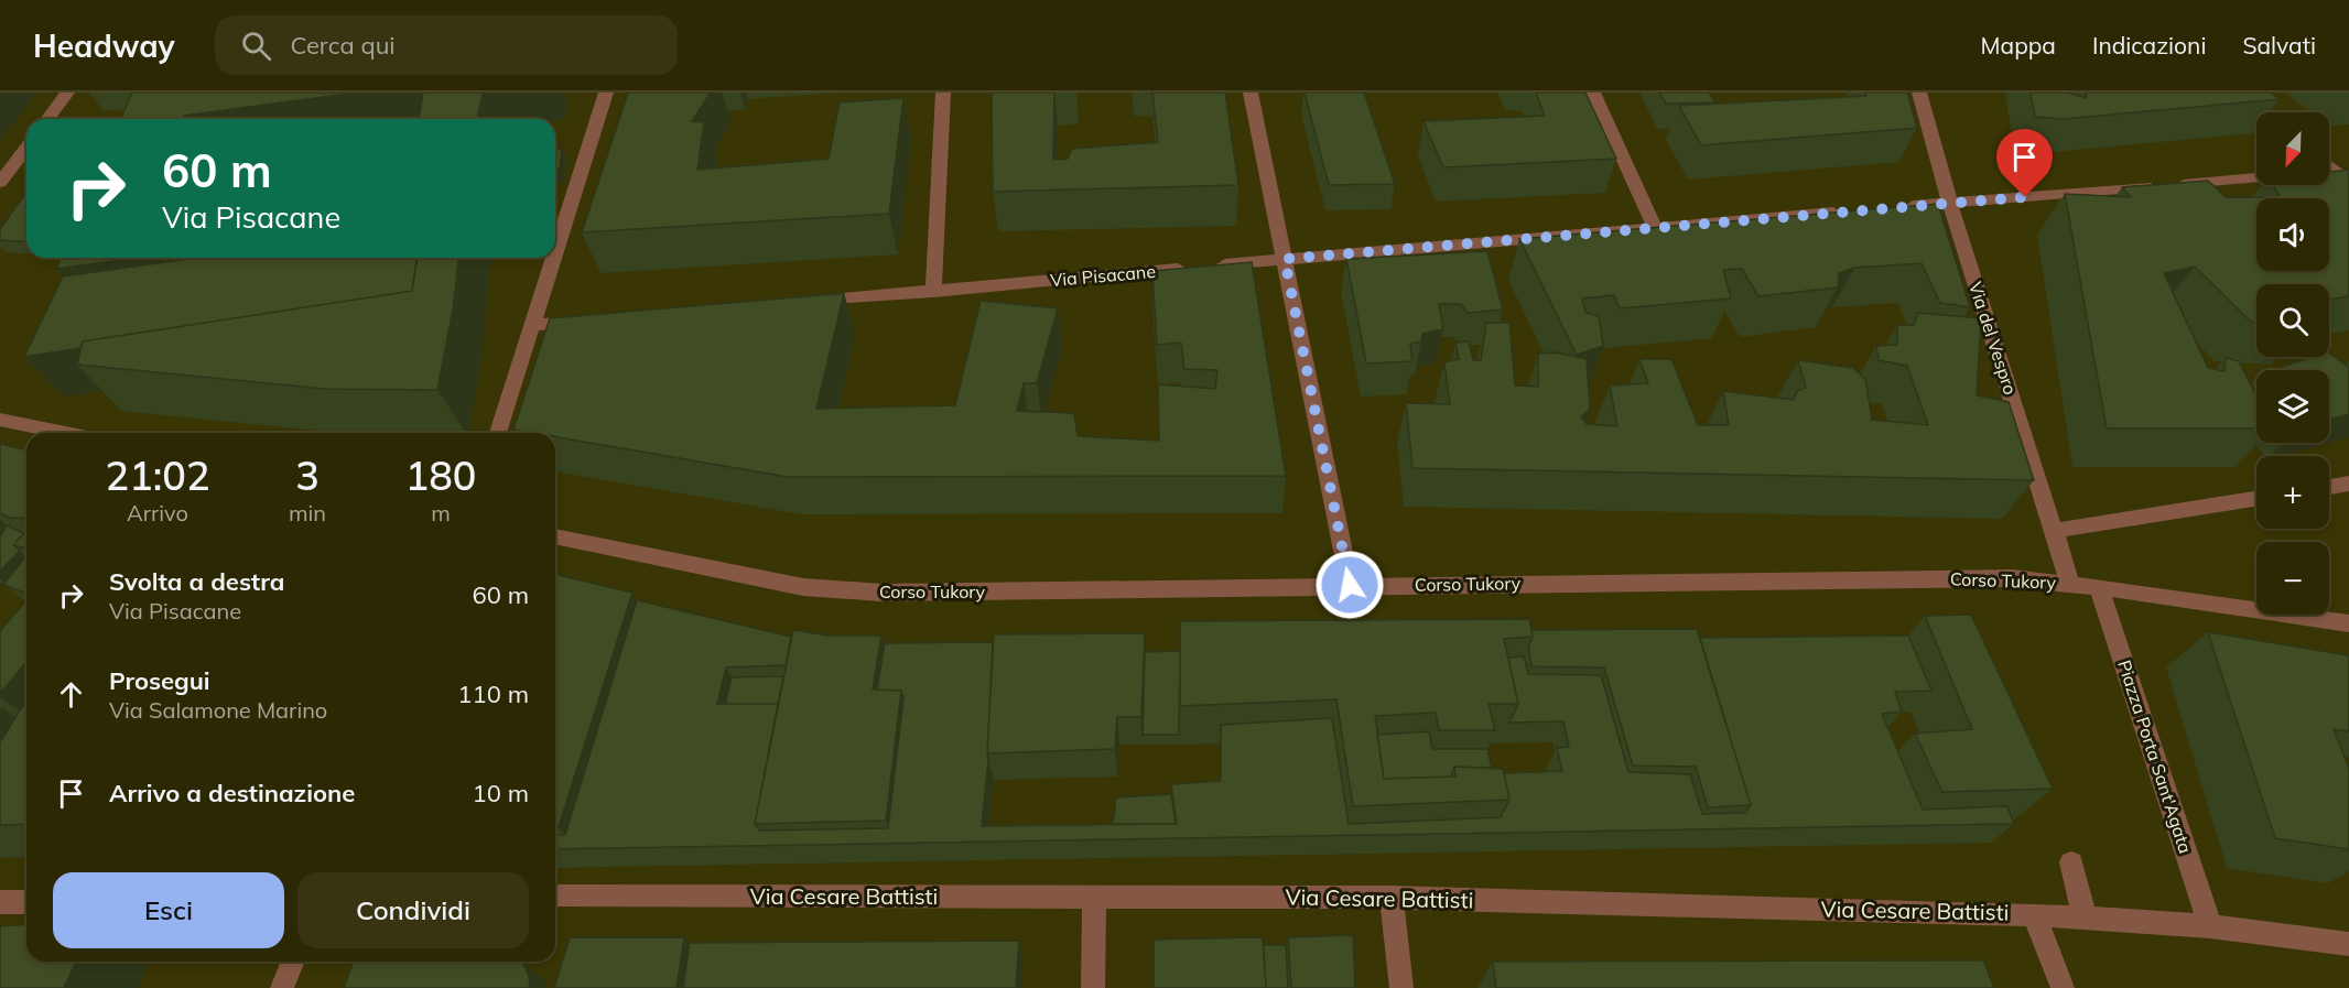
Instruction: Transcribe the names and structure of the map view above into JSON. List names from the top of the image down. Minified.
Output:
{"streets":{"street":["Via Pisacane","Via del Vespro","Corso Tukory","Piazza Porta Sant'Agata","Via Cesare Battisti"]},"crossings":[["Via del Vespro","Corso Tukory"],["Corso Tukory","Piazza Porta Sant'Agata"],["Piazza Porta Sant'Agata","Via Cesare Battisti"]],"north":"bottom left","page":{"header":"Headway","search":"Cerca qui","nav":["Mappa","Indicazioni","Salvati"],"map_buttons":["+","−"],"turn":["60 m","Via Pisacane"],"eta":["21:02","Arrivo","3","min","180","m"],"list":[{"name":"Svolta a destra","note":"Via Pisacane","value":"60 m"},{"name":"Prosegui","note":"Via Salamone Marino","value":"110 m"},{"name":"Arrivo a destinazione","value":"10 m"}],"buttons":["Esci","Condividi"]}}
